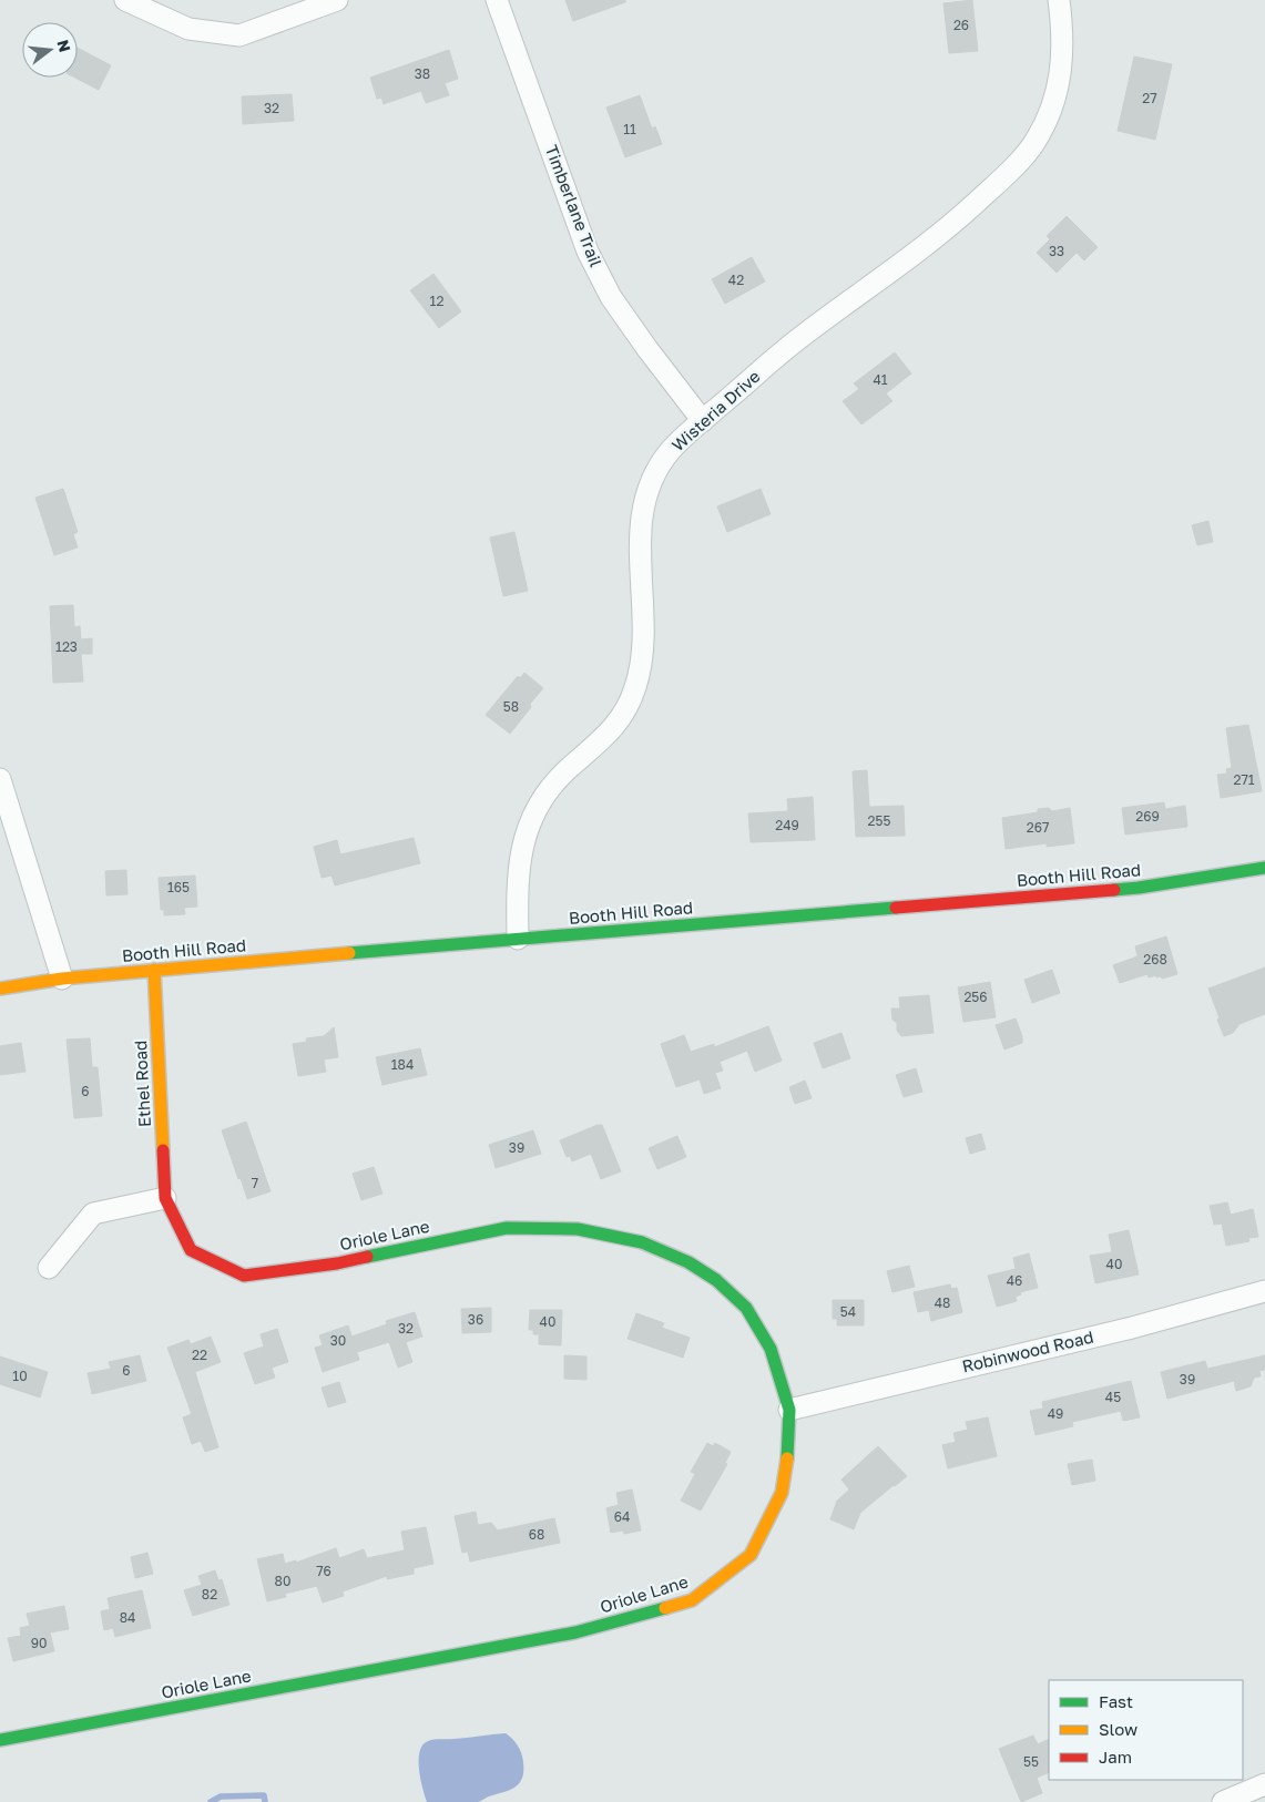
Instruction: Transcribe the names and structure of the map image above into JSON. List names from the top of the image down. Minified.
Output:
{"streets":{"street":["Timberlane Trail","Wisteria Drive","Booth Hill Road","Ethel Road","Oriole Lane","Robinwood Road"]},"crossings":[["Timberlane Trail","Wisteria Drive"],["Wisteria Drive","Booth Hill Road"],["Booth Hill Road","Ethel Road"],["Ethel Road","Oriole Lane"],["Oriole Lane","Robinwood Road"]],"house_numbers":["26","38","27","32","11","33","42","12","41","123","58","271","269","255","249","267","165","268","256","184","6","39","7","40","46","48","54","36","40","32","30","22","6","10","39","45","49","64","68","76","80","82","84","90","55"],"legend":["Fast","Slow","Jam"],"north":"right"}
